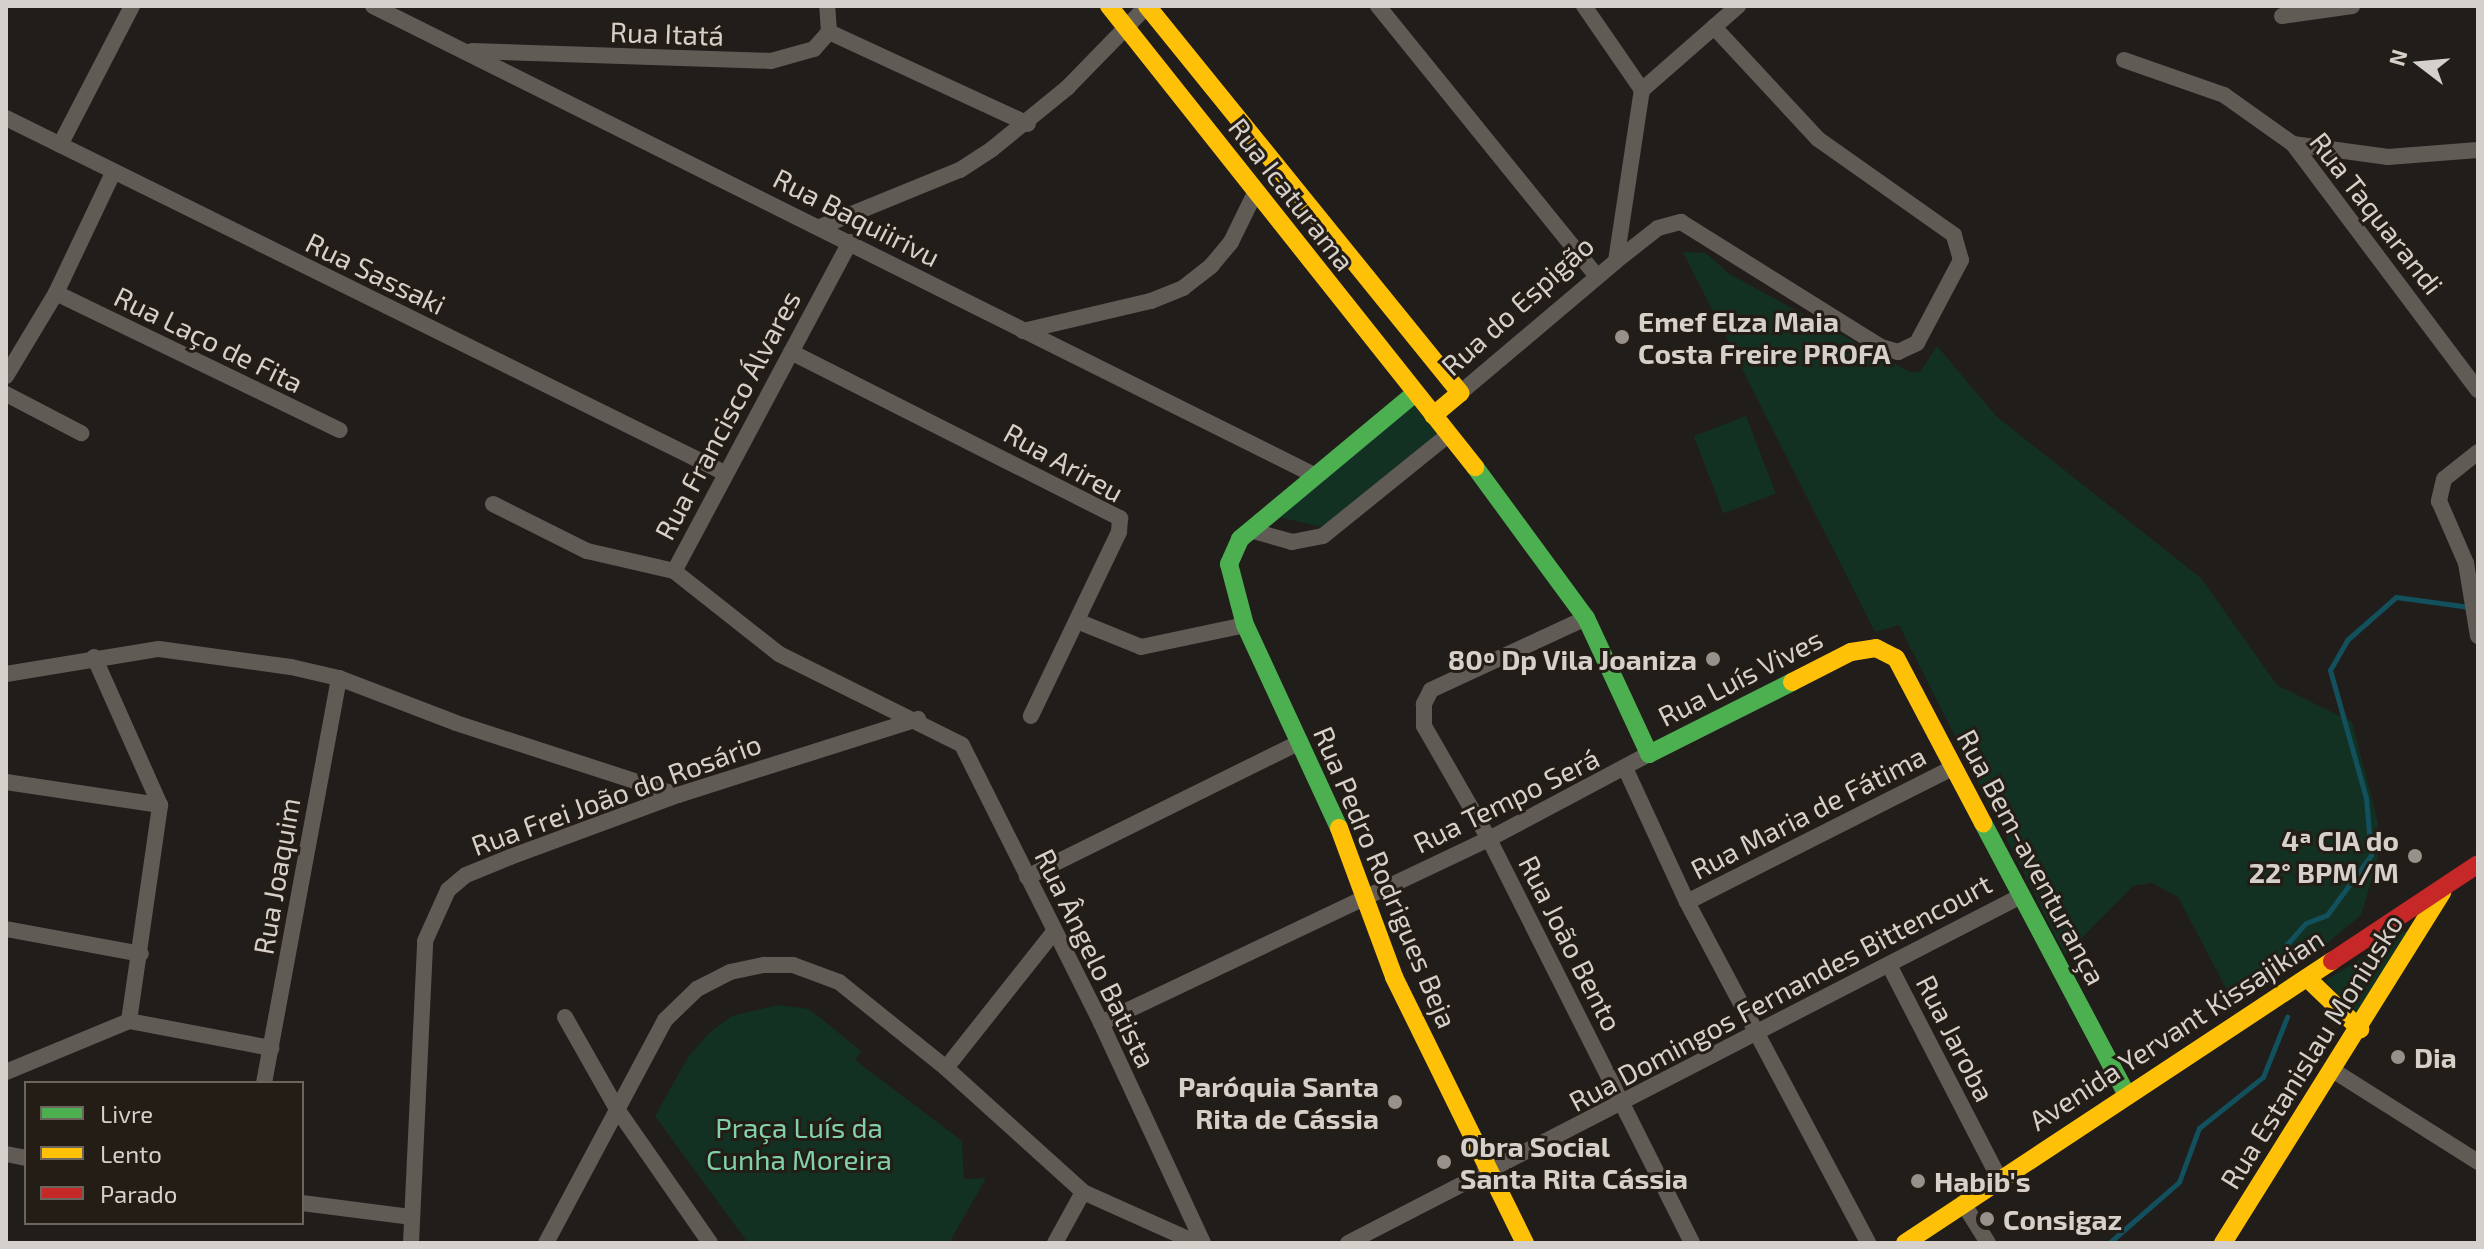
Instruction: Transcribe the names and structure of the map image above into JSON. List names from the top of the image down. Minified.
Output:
{"streets":{"street":["Rua Itatá","Rua Icaturama","Rua Taquarandi","Rua Baquiirivu","Rua Sassaki","Rua do Espigão","Rua Laço de Fita","Rua Francisco Álvares","Rua Arireu","Rua Luís Vives","Rua Frei João do Rosário","Rua Tempo Será","Rua Maria de Fátima","Rua Bem-aventurança","Rua Joaquim","Rua Pedro Rodrigues Beja","Rua João Bento","Rua Ângelo Batista","Rua Domingos Fernandes Bittencourt","Avenida Yervant Kissajikian","Rua Jaroba","Rua Estanislau Moniusko"]},"crossings":[["Rua Itatá","Rua Baquiirivu"],["Rua Icaturama","Rua do Espigão"],["Rua Icaturama","Rua Luís Vives"],["Rua Icaturama","Rua João Bento"],["Rua Baquiirivu","Rua Francisco Álvares"],["Rua Sassaki","Rua Francisco Álvares"],["Rua Francisco Álvares","Rua Arireu"],["Rua Francisco Álvares","Rua Frei João do Rosário"],["Rua Francisco Álvares","Rua Ângelo Batista"],["Rua Luís Vives","Rua Tempo Será"],["Rua Luís Vives","Rua Bem-aventurança"],["Rua Frei João do Rosário","Rua Ângelo Batista"],["Rua Tempo Será","Rua Pedro Rodrigues Beja"],["Rua Tempo Será","Rua João Bento"],["Rua Tempo Será","Rua Ângelo Batista"],["Rua Maria de Fátima","Rua Bem-aventurança"],["Rua Bem-aventurança","Rua Domingos Fernandes Bittencourt"],["Rua Bem-aventurança","Avenida Yervant Kissajikian"],["Rua Pedro Rodrigues Beja","Rua Domingos Fernandes Bittencourt"],["Rua João Bento","Rua Domingos Fernandes Bittencourt"],["Rua Domingos Fernandes Bittencourt","Rua Jaroba"],["Avenida Yervant Kissajikian","Rua Jaroba"],["Avenida Yervant Kissajikian","Rua Estanislau Moniusko"]],"parks":["Praça Luís da Cunha Moreira"],"places":["Emef Elza Maia Costa Freire PROFA","80º Dp Vila Joaniza","4ª CIA do 22° BPM/M","Dia","Paróquia Santa Rita de Cássia","Obra Social Santa Rita Cássia","Habib's","Consigaz"],"legend":["Livre","Lento","Parado"],"north":"left"}
